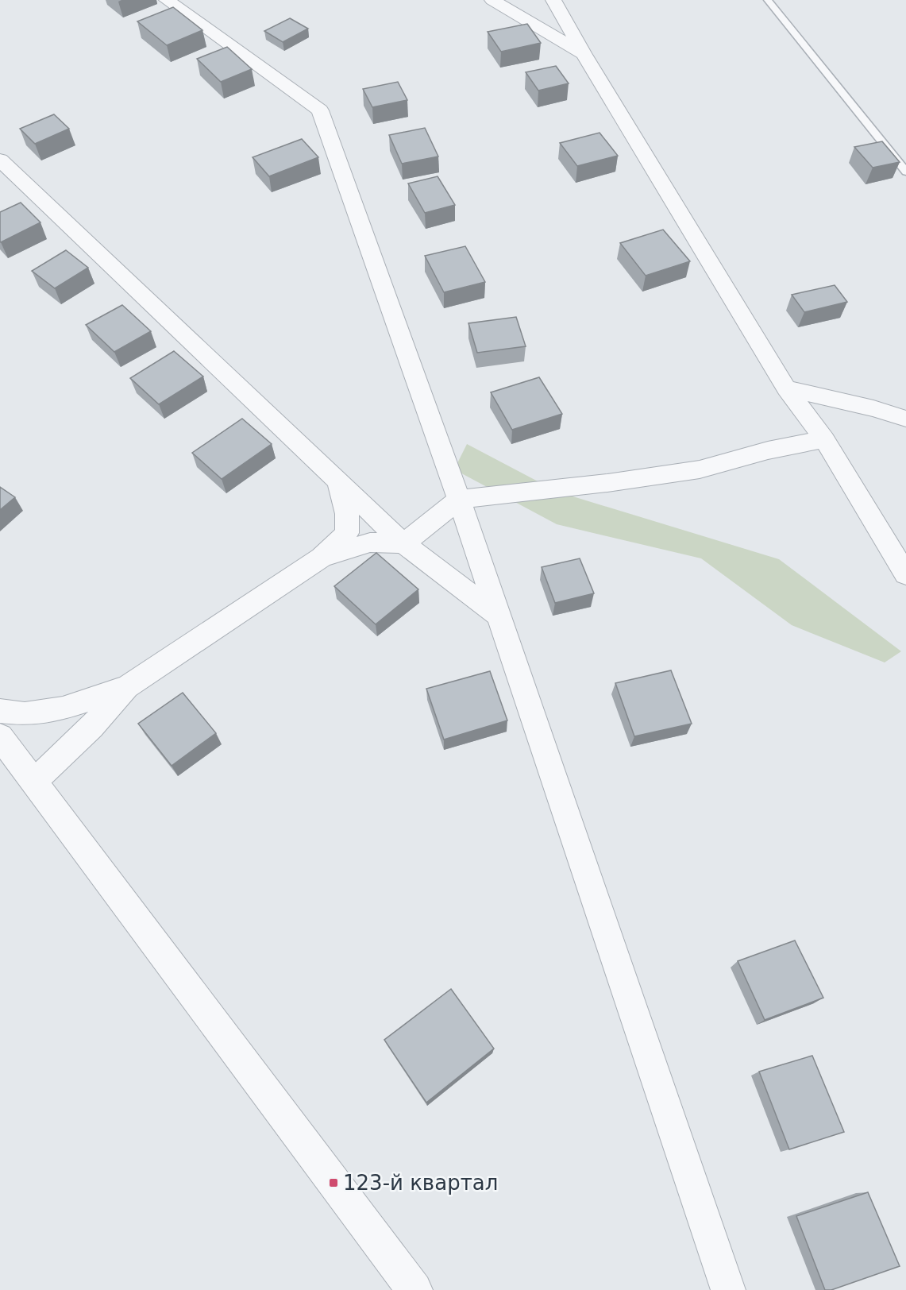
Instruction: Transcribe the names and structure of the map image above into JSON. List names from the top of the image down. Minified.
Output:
{"places":{"transit":["123-й квартал"]}}
